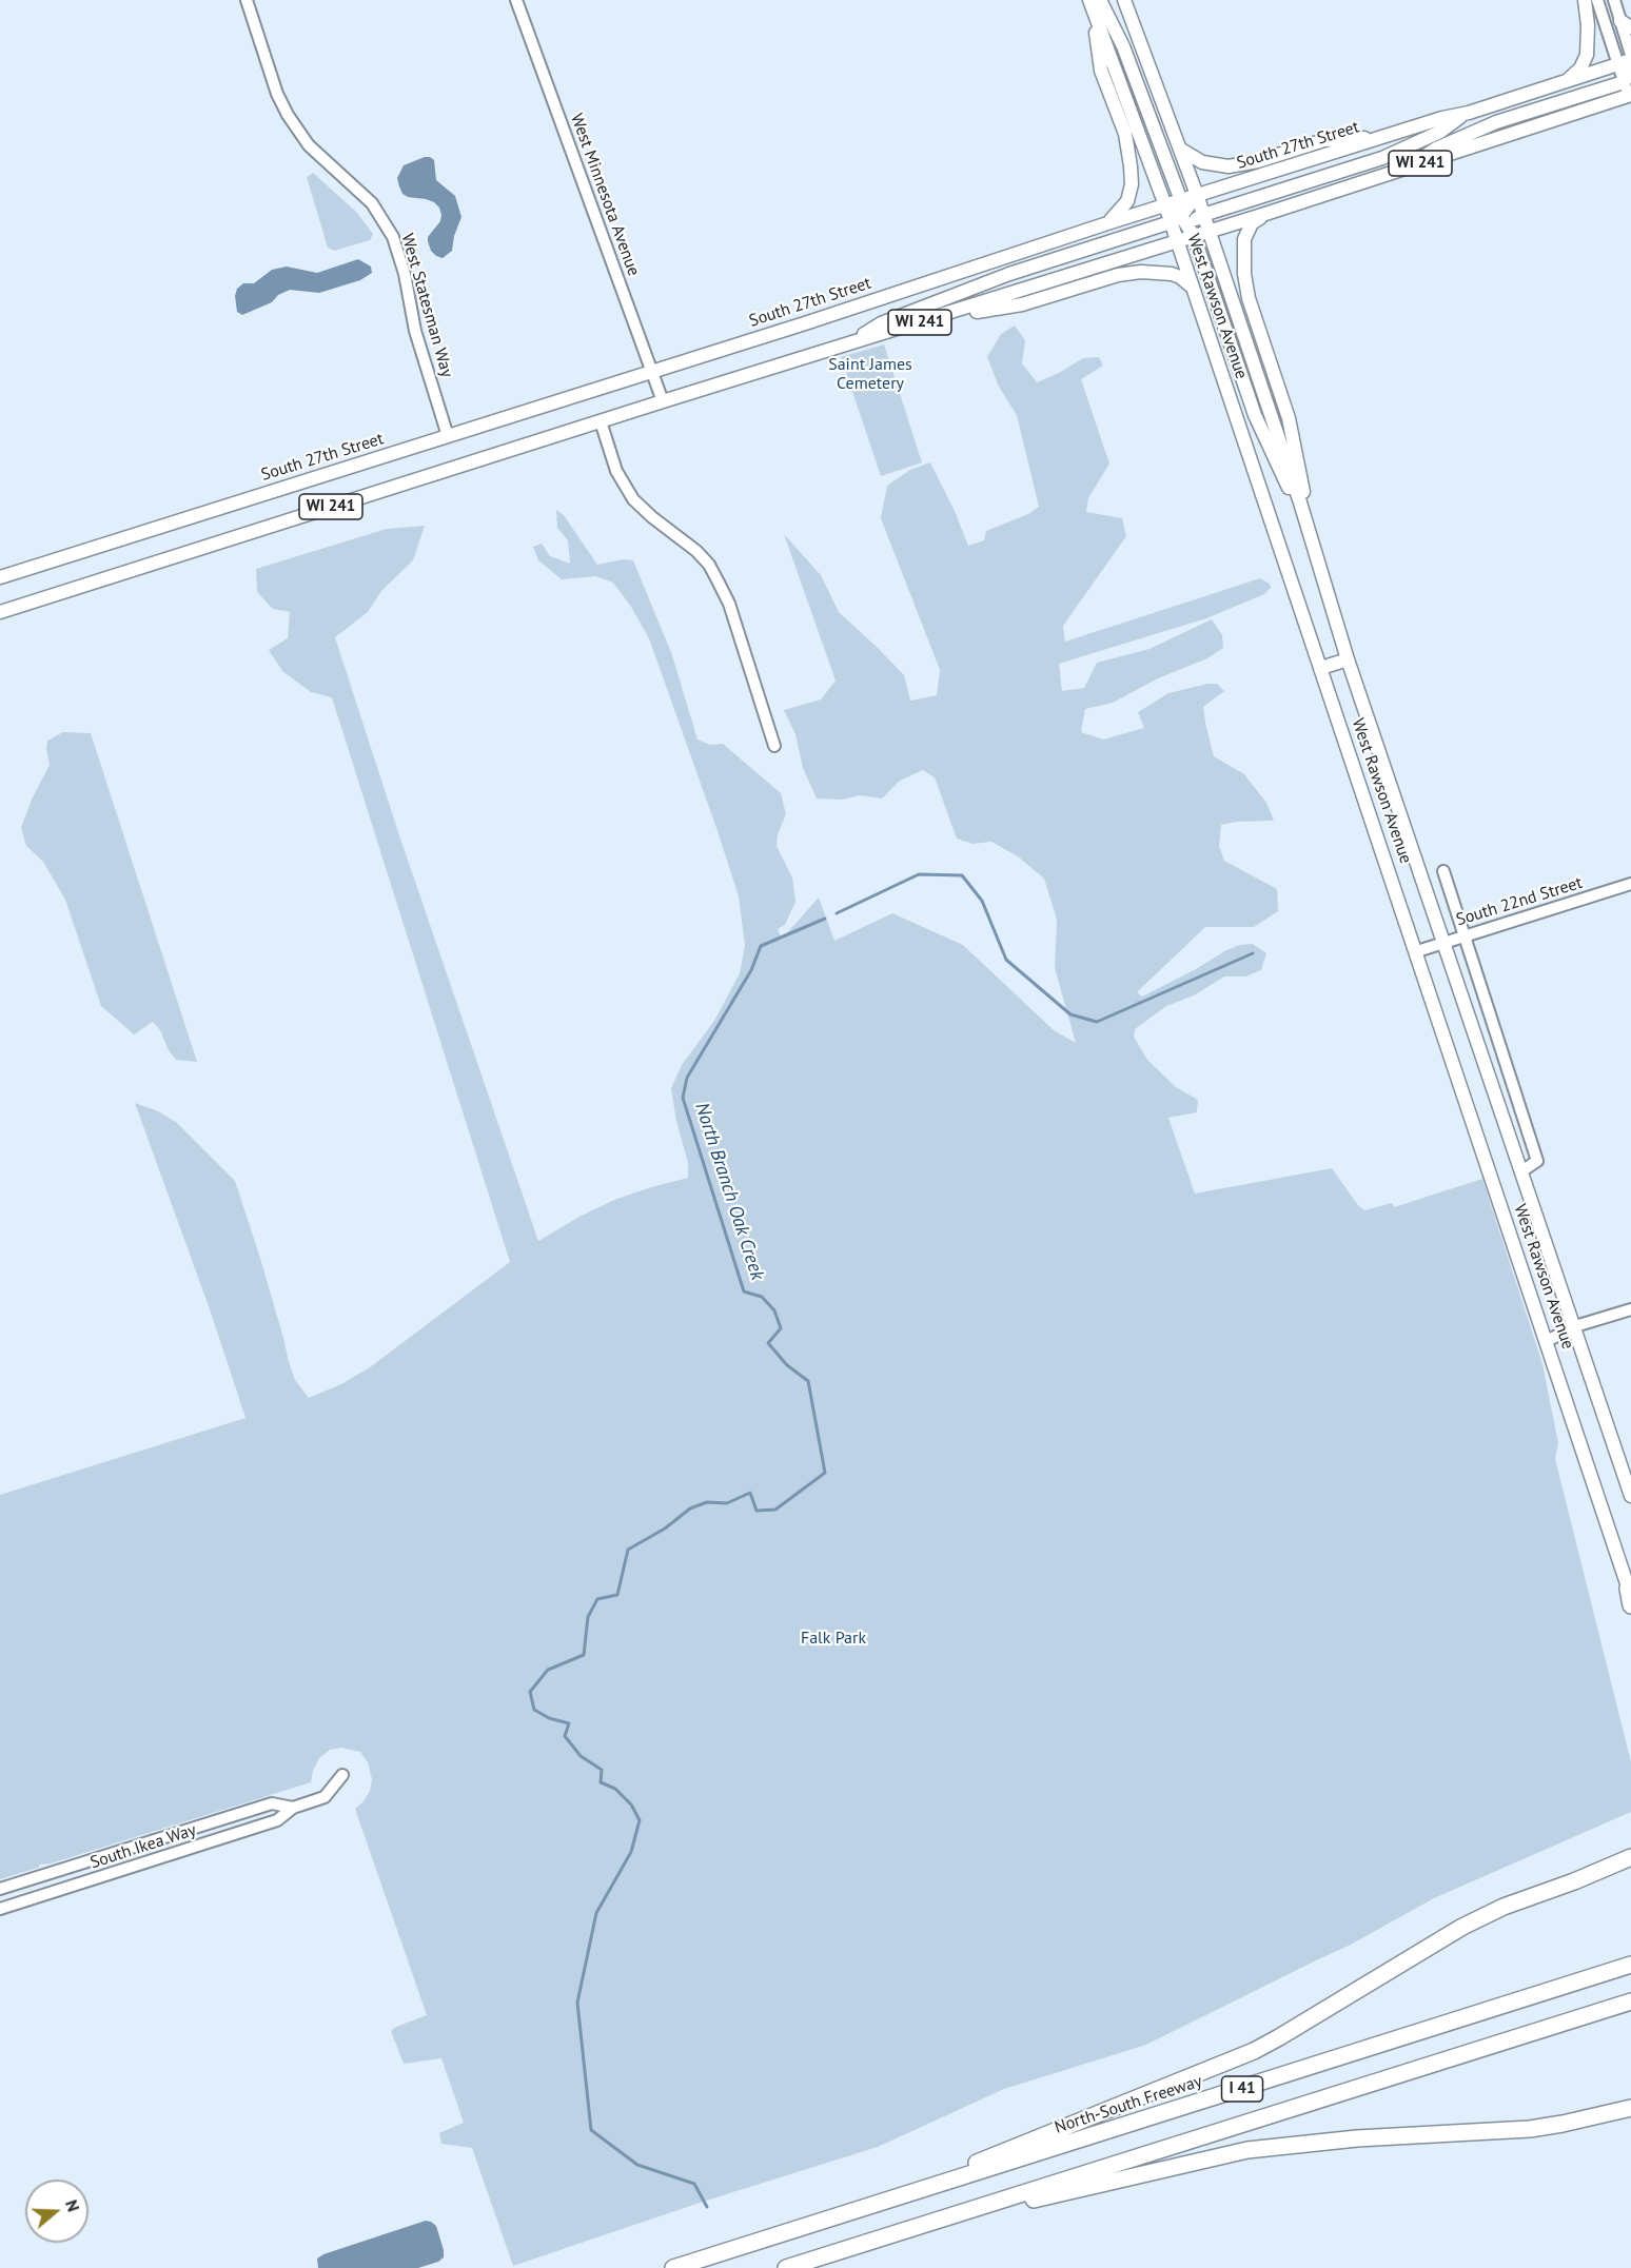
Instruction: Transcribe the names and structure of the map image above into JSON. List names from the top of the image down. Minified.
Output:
{"streets":{"highway":["I 41","North-South Freeway"],"main road":["South 27th Street","WI 241","West Rawson Avenue"],"street":["West Minnesota Avenue","West Statesman Way","South 22nd Street","South Ikea Way"]},"crossings":[["South 27th Street","West Minnesota Avenue"],["South 27th Street","West Statesman Way"],["South 27th Street","West Rawson Avenue"],["WI 241","West Rawson Avenue"],["West Rawson Avenue","South 22nd Street"]],"water":["North Branch Oak Creek"],"parks":["Saint James Cemetery","Falk Park"],"north":"right"}
